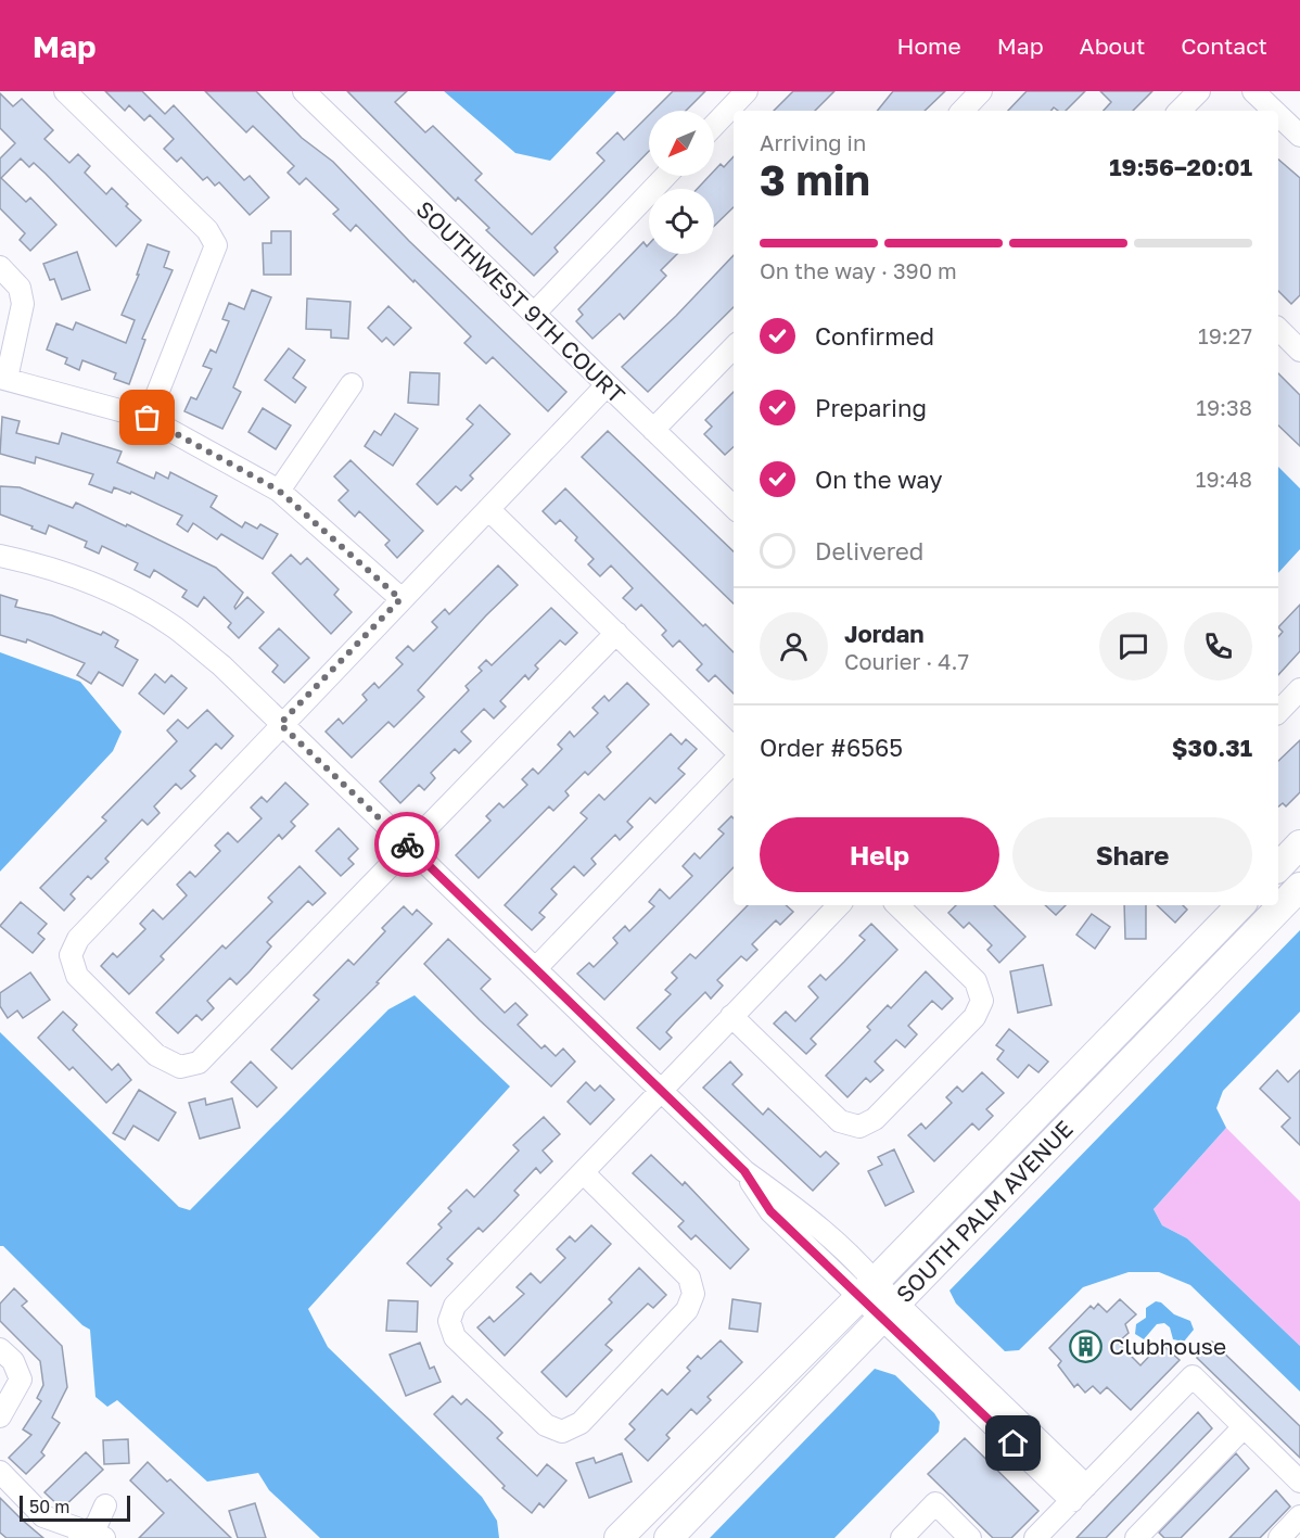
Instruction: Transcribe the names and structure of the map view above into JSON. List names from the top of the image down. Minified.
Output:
{"streets":{"main road":["SOUTH PALM AVENUE"],"street":["SOUTHWEST 9TH COURT"]},"places":{"building":["Clubhouse"]},"scale_bar":"50 m","north":"bottom left","page":{"header":"Map","nav":["Home","Map","About","Contact"],"heading":["3 min","Arriving in","19:56–20:01"],"panel":["Jordan","Courier · 4.7","Order #6565","$30.31"],"bar":"On the way · 390 m","list":[["Confirmed","19:27"],["Preparing","19:38"],["On the way","19:48"],"Delivered"],"buttons":["Help","Share"],"scale":"50 m"}}
